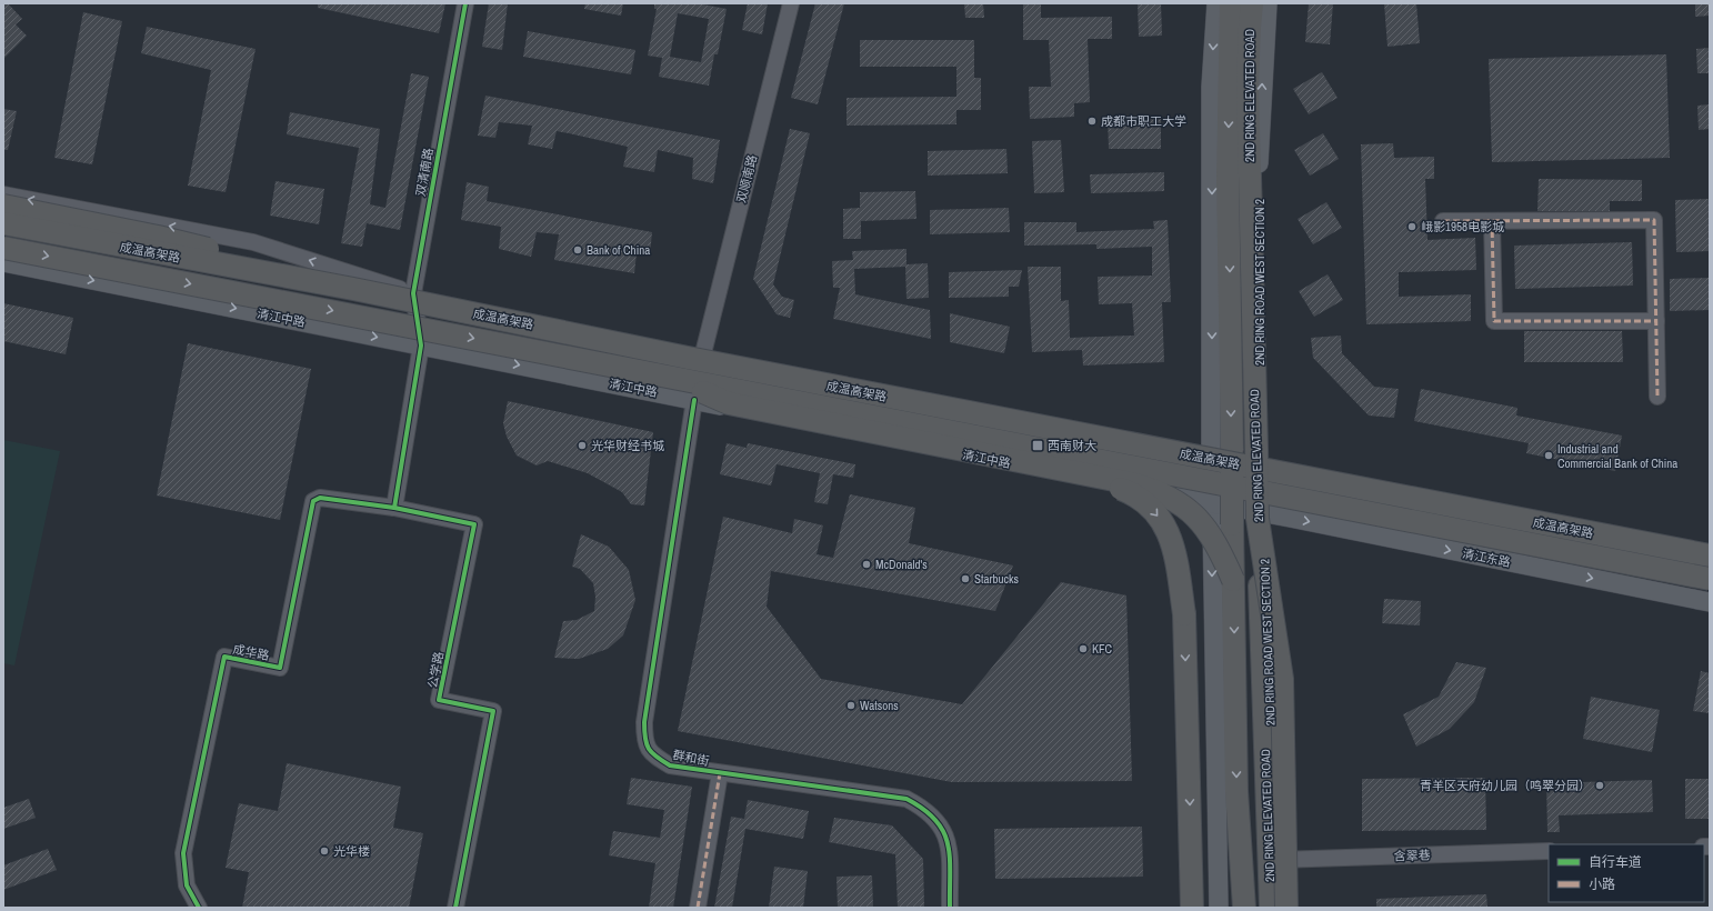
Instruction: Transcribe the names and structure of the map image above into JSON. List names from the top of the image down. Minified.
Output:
{"streets":{"highway":["2ND RING ELEVATED ROAD","成温高架路"],"main road":["2ND RING ROAD WEST SECTION 2","清江中路","清江东路"],"street":["双清南路","双顺南路","成华路","公学路","群和街","含翠巷"]},"crossings":[["2ND RING ELEVATED ROAD","2ND RING ROAD WEST SECTION 2"],["2ND RING ELEVATED ROAD","清江中路"],["2ND RING ELEVATED ROAD","清江东路"],["双清南路","清江中路"],["双清南路","成华路"],["双清南路","公学路"],["2ND RING ROAD WEST SECTION 2","清江中路"],["2ND RING ROAD WEST SECTION 2","清江东路"],["2ND RING ROAD WEST SECTION 2","含翠巷"],["清江中路","清江东路"],["清江中路","群和街"],["成华路","公学路"]],"places":{"other":["成都市职工大学","峨影1958电影城","Bank of China","光华财经书城","Industrial and Commercial Bank of China","McDonald's","Starbucks","KFC","Watsons","青羊区天府幼儿园（鸣翠分园）","光华楼"],"transit":["西南财大"]},"legend":["自行车道","小路"]}
